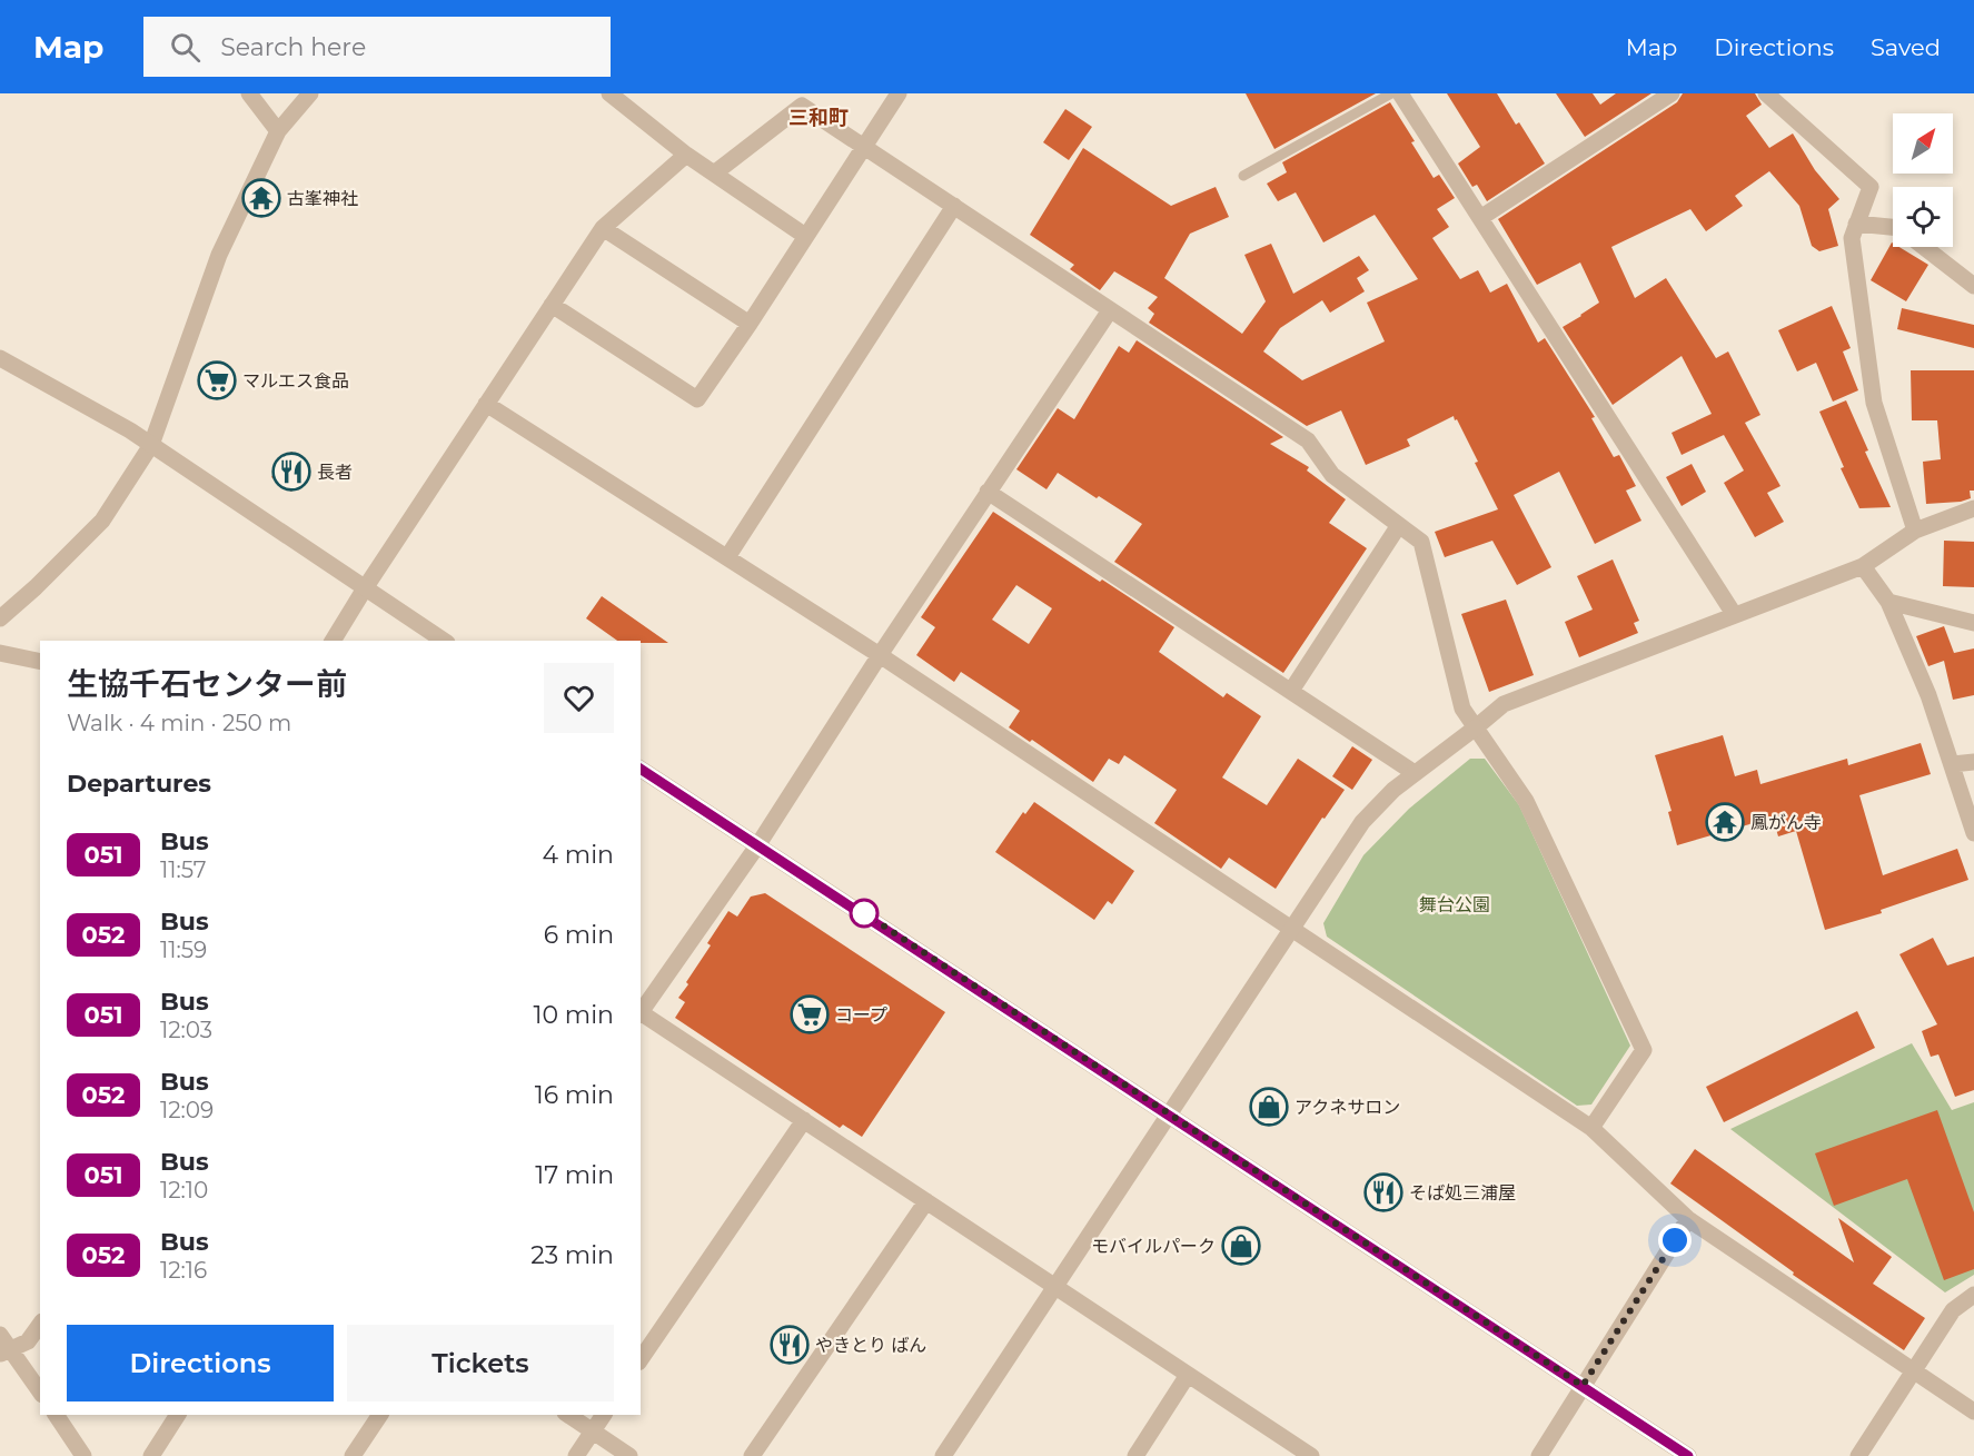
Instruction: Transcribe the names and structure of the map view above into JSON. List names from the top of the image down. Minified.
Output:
{"districts":["三和町"],"parks":["舞台公園"],"places":{"temple":["古峯神社","鳳がん寺"],"supermarket":["マルエス食品","コープ"],"restaurant":["長者","そば処三浦屋","やきとり ばん"],"shop":["アクネサロン","モバイルパーク"]},"lines":["bus line 051"],"north":"top right","page":{"header":"Map","search":"Search here","nav":["Map","Directions","Saved"],"heading":[["生協千石センター前","Walk · 4 min · 250 m"],"Departures"],"list":[{"mark":"051","name":"Bus","note":"11:57","value":"4 min"},{"mark":"052","name":"Bus","note":"11:59","value":"6 min"},{"mark":"051","name":"Bus","note":"12:03","value":"10 min"},{"mark":"052","name":"Bus","note":"12:09","value":"16 min"},{"mark":"051","name":"Bus","note":"12:10","value":"17 min"},{"mark":"052","name":"Bus","note":"12:16","value":"23 min"}],"buttons":["Directions","Tickets"]}}
